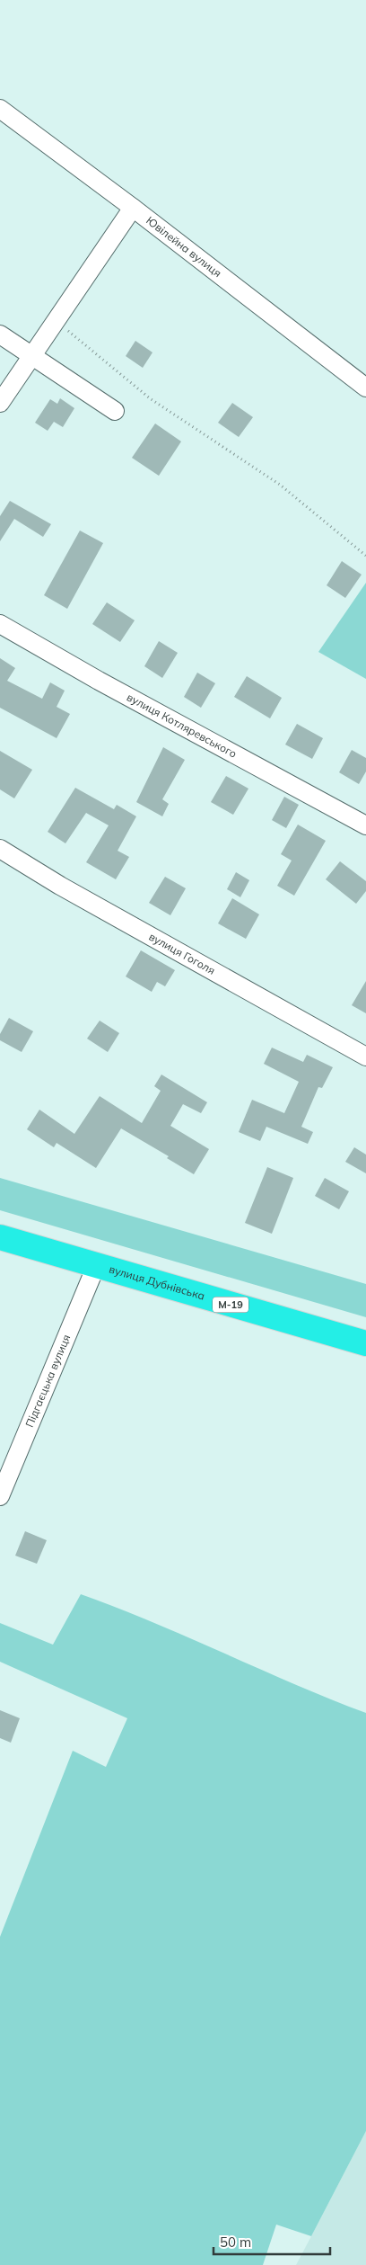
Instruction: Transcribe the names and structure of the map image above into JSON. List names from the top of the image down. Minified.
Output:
{"streets":{"highway":["вулиця Дубнівська","М-19"],"street":["Ювілейна вулиця","вулиця Котляревського","вулиця Гоголя","Підгаєцька вулиця"]},"crossings":[["вулиця Дубнівська","Підгаєцька вулиця"]],"scale_bar":"50 m"}
